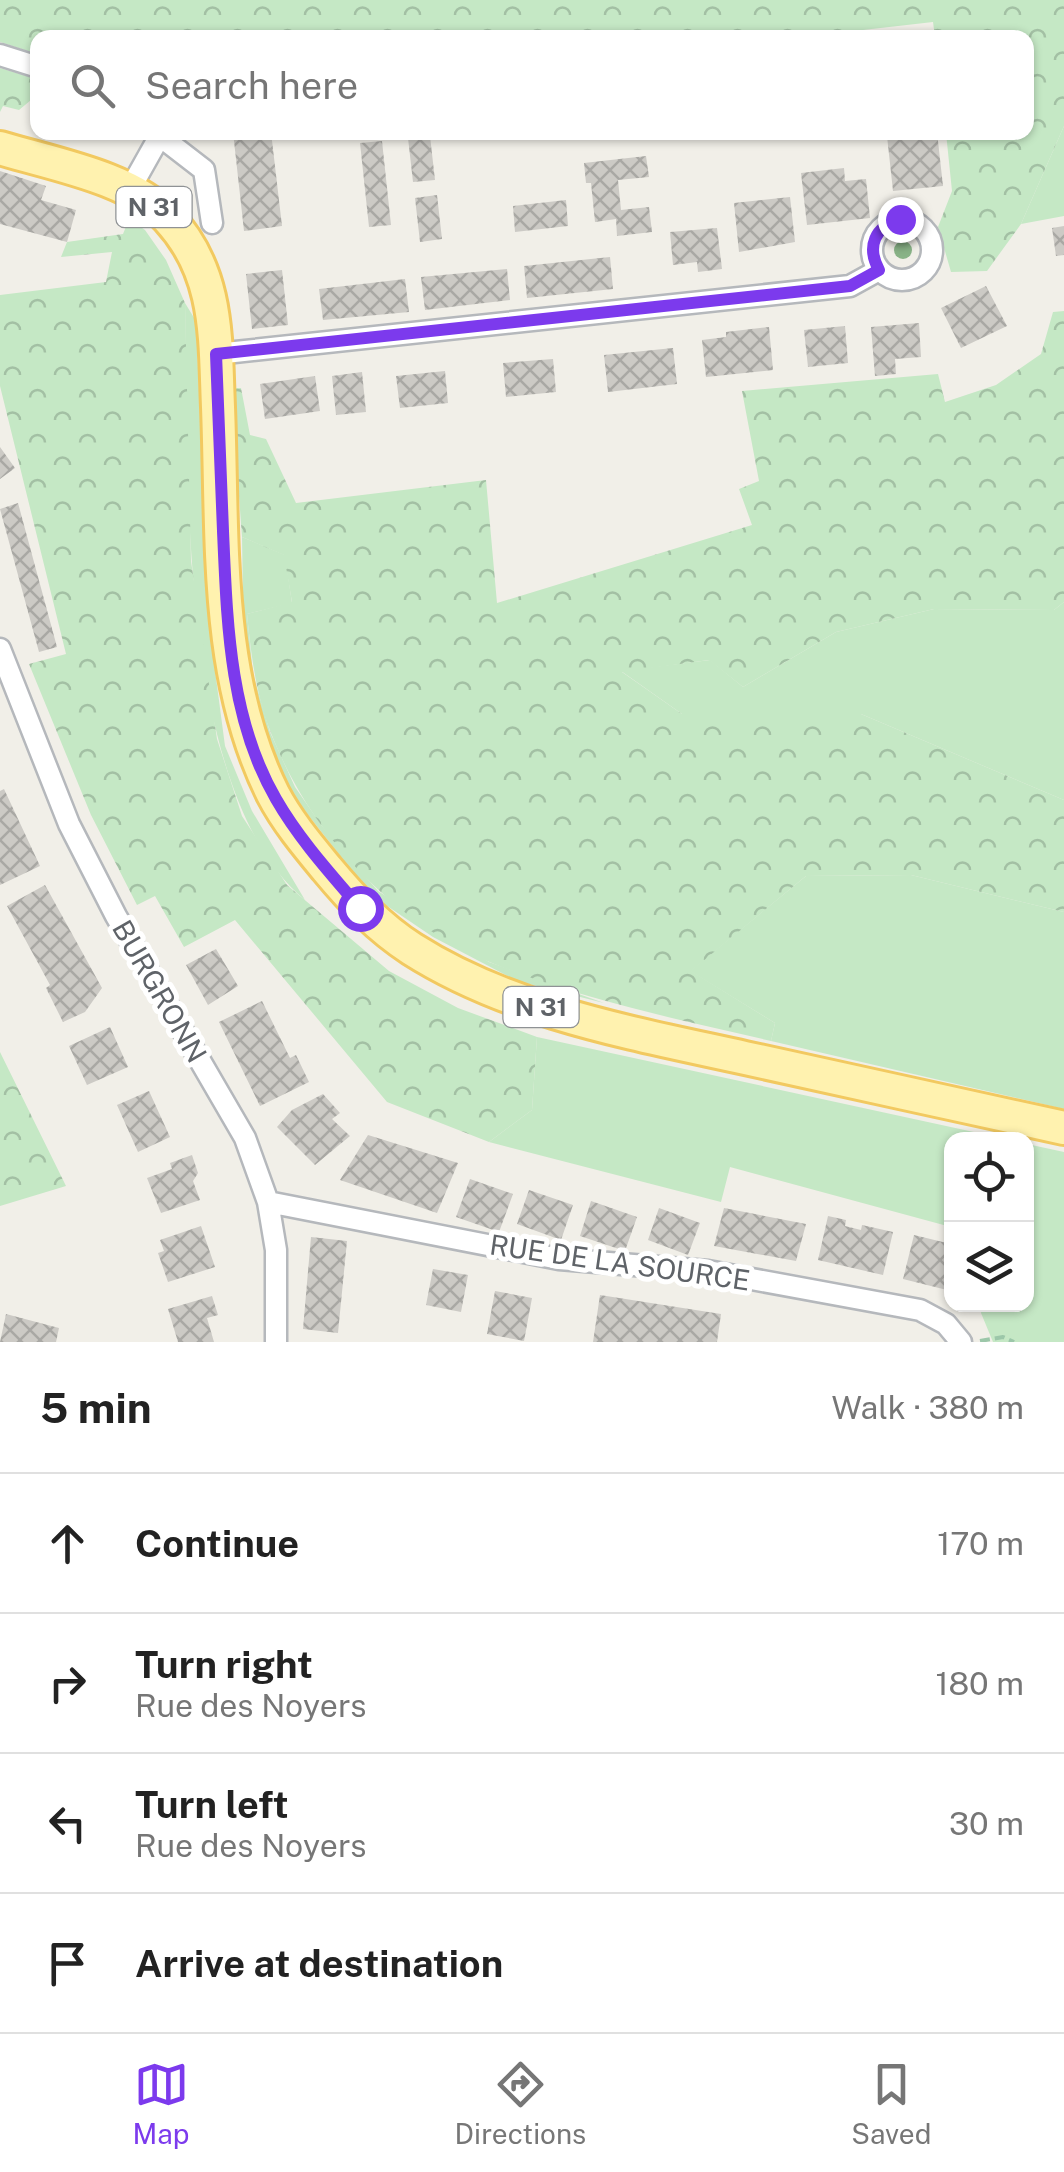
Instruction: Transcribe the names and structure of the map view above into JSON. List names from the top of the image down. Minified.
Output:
{"streets":{"main road":["N 31"],"street":["BURGRONN","RUE DE LA SOURCE"]},"crossings":[["BURGRONN","RUE DE LA SOURCE"]],"page":{"search":"Search here","heading":["5 min","Walk · 380 m"],"list":[["Continue","170 m"],["Turn right","Rue des Noyers","180 m"],["Turn left","Rue des Noyers","30 m"],"Arrive at destination"],"nav":["Map","Directions","Saved"]}}
